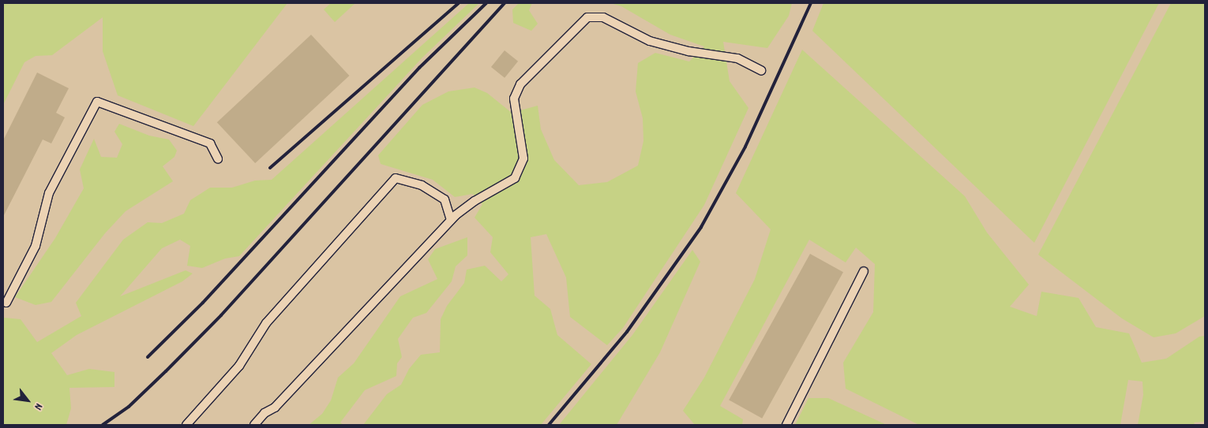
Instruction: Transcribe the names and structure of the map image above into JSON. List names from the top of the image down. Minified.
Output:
{"north":"bottom right"}
